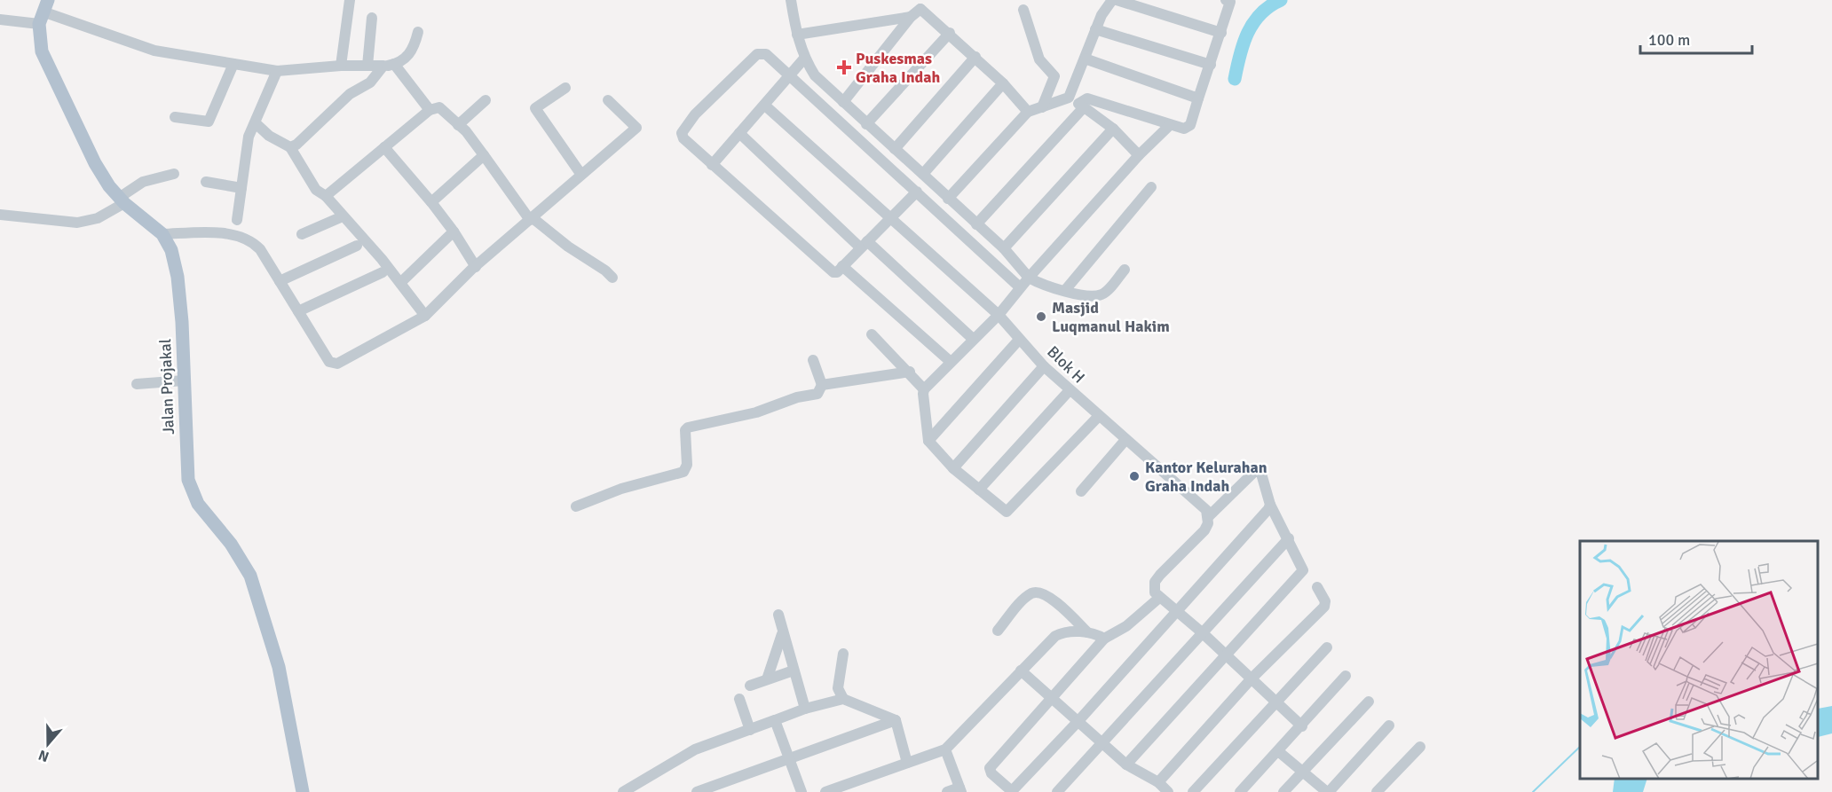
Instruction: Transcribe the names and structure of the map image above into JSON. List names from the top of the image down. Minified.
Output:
{"streets":{"main road":["Jalan Projakal"],"street":["Blok H"]},"places":{"health":["Puskesmas Graha Indah"],"other":["Masjid Luqmanul Hakim","Kantor Kelurahan Graha Indah"]},"scale_bar":"100 m","north":"bottom"}
